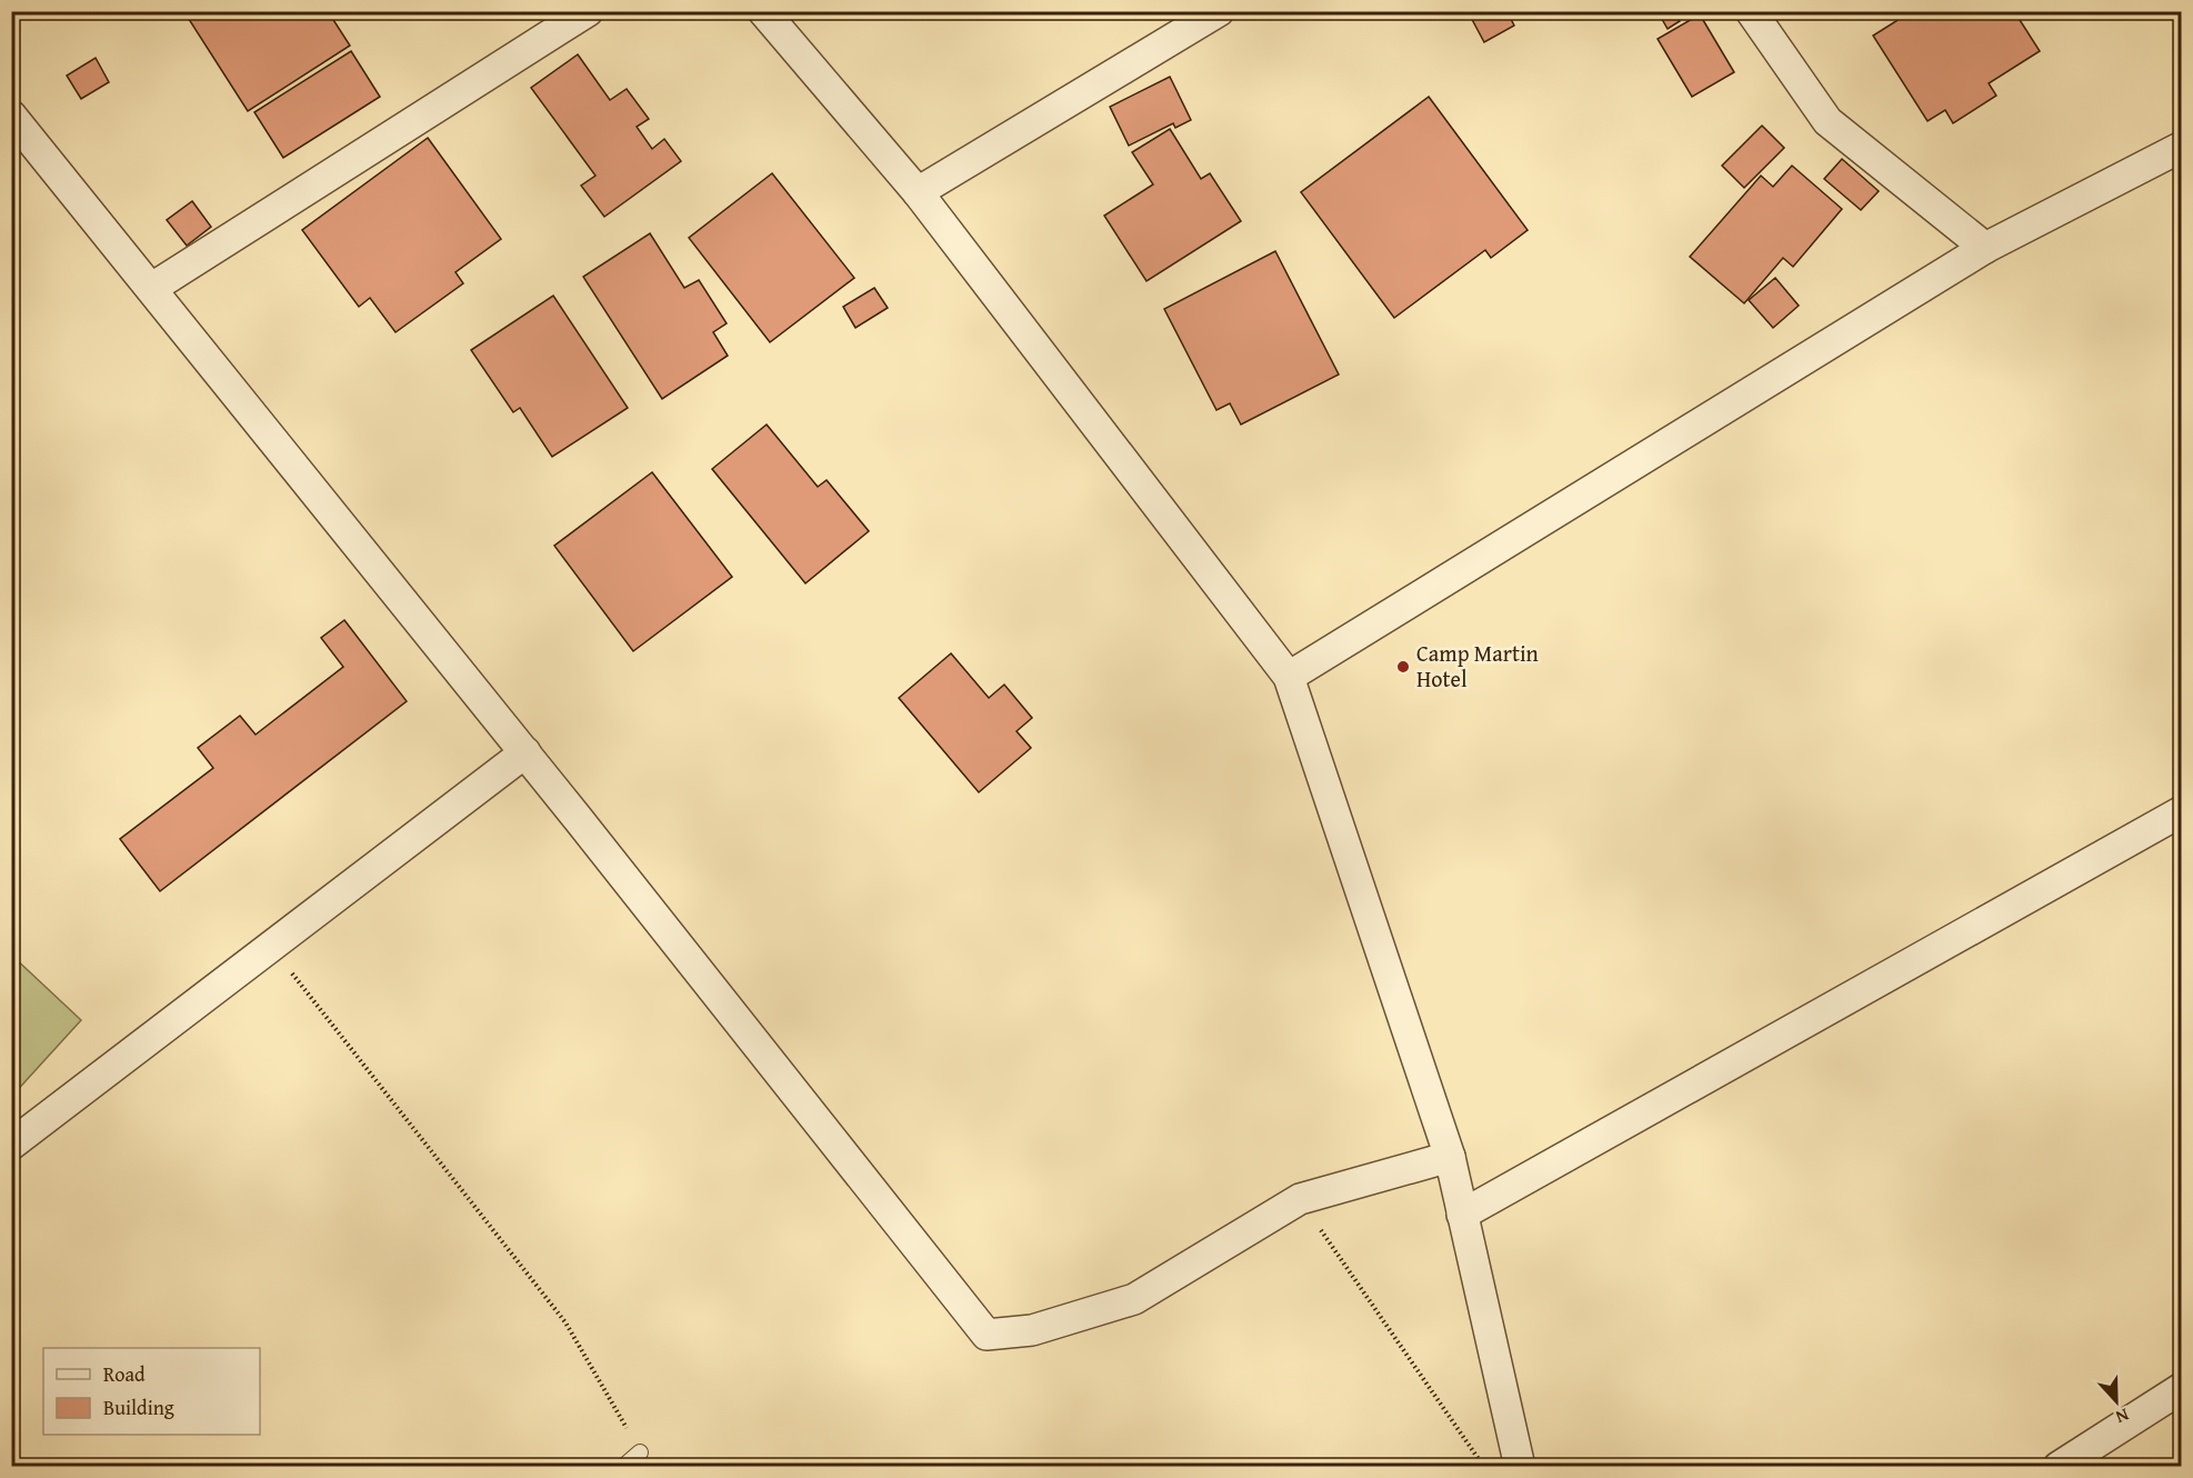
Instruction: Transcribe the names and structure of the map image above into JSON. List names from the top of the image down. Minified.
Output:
{"places":["Camp Martin Hotel"],"legend":["Road","Building"],"north":"bottom"}
